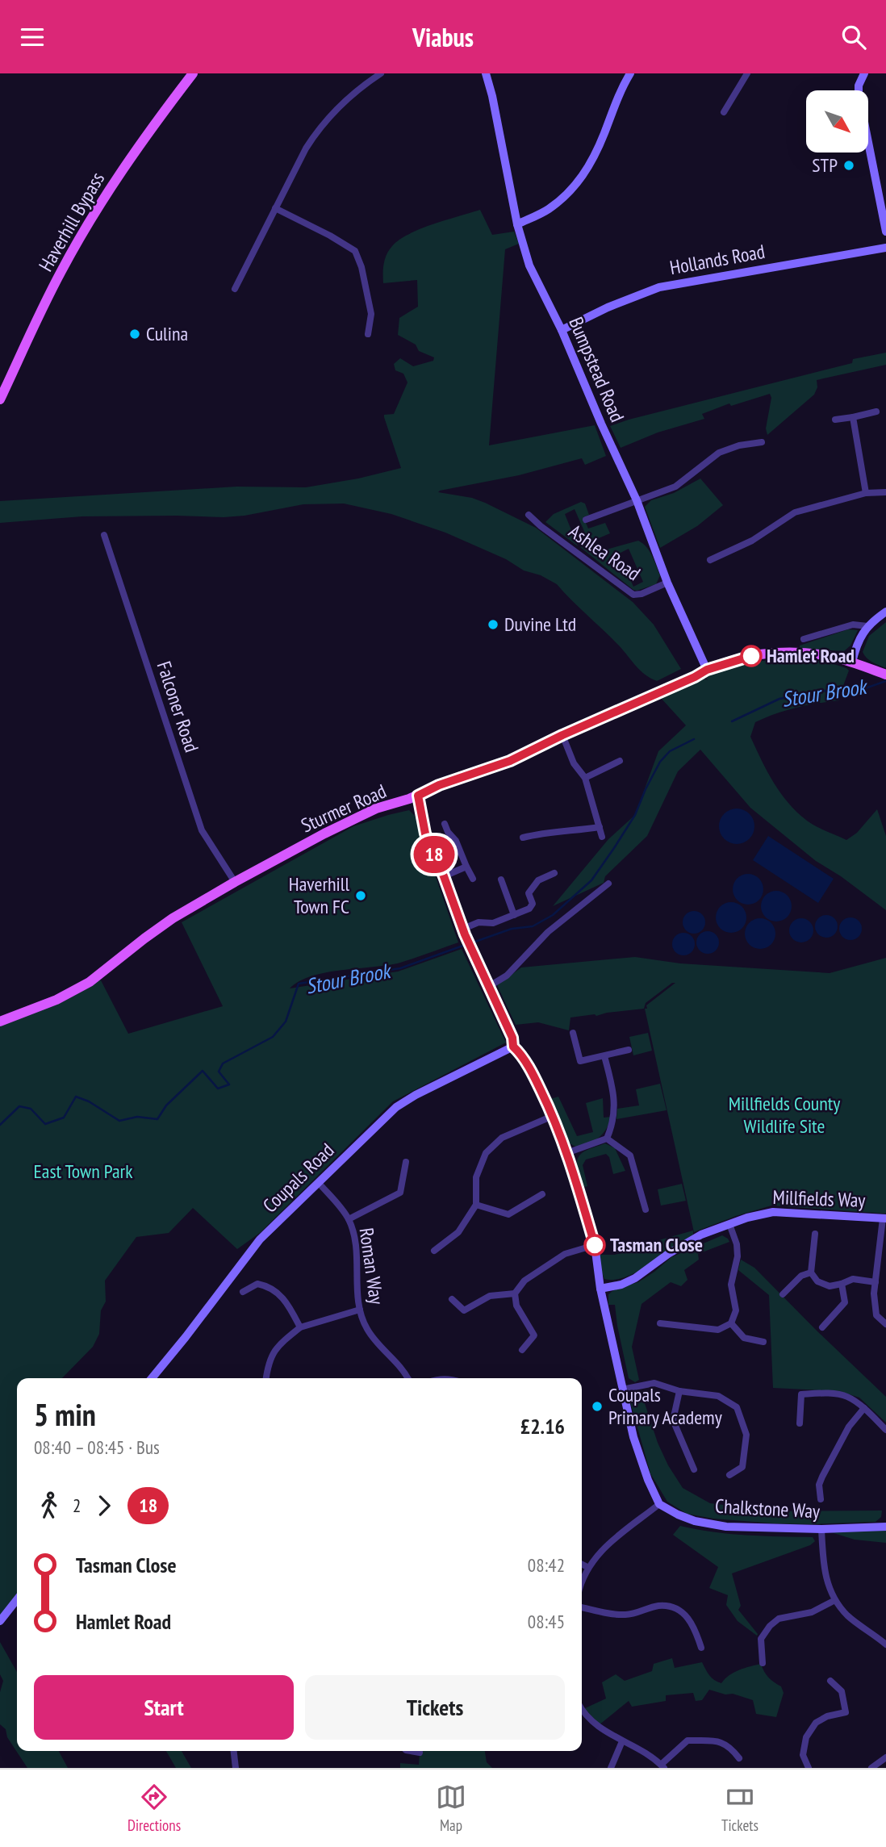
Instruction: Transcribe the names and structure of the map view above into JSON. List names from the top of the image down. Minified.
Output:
{"streets":{"main road":["Haverhill Bypass","Sturmer Road"],"street":["Hollands Road","Bumpstead Road","Ashlea Road","Falconer Road","Coupals Road","Millfields Way","Roman Way","Chalkstone Way"]},"crossings":[["Hollands Road","Bumpstead Road"],["Bumpstead Road","Ashlea Road"],["Bumpstead Road","Sturmer Road"],["Falconer Road","Sturmer Road"],["Coupals Road","Roman Way"]],"water":["Stour Brook"],"parks":["Millfields County Wildlife Site","East Town Park"],"places":["STP","Culina","Duvine Ltd","Hamlet Road","Haverhill Town FC","Tasman Close","Coupals Primary Academy"],"lines":["bus line 18"],"north":"bottom right","page":{"header":"Viabus","on_map":"18","heading":["5 min","08:40 – 08:45 · Bus","£2.16"],"legs":["2","18"],"list":[{"name":"Tasman Close","value":"08:42"},{"name":"Hamlet Road","value":"08:45"}],"buttons":["Start","Tickets"],"tabs":["Directions","Map","Tickets"]}}
